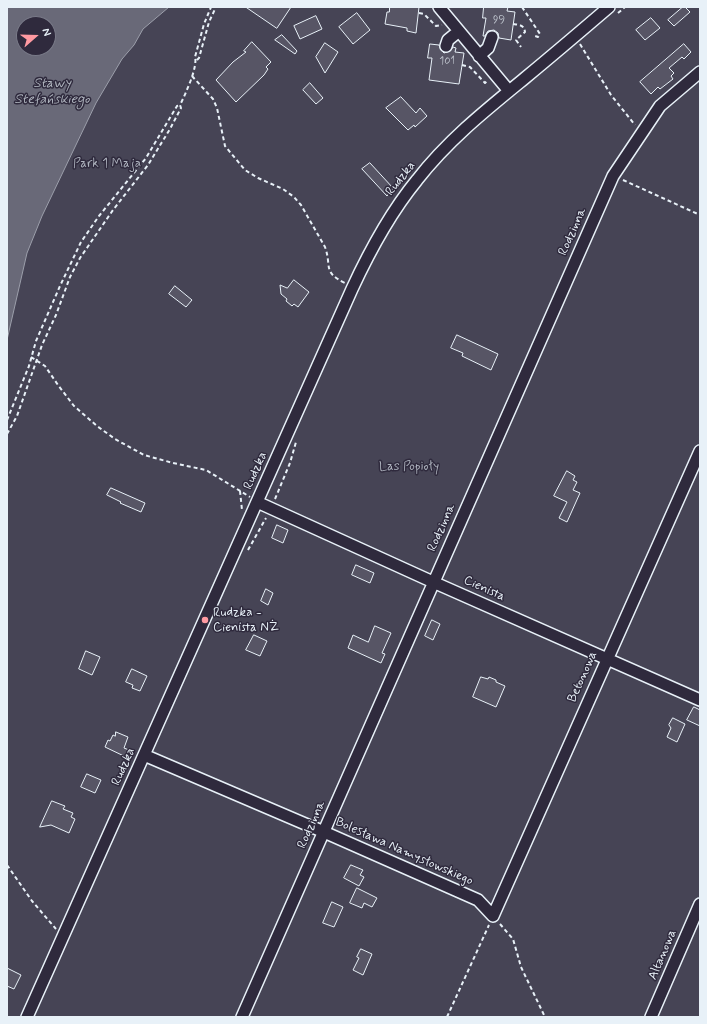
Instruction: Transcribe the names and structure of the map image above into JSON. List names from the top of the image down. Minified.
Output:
{"streets":{"street":["Rudzka","Rodzinna","Cienista","Betonowa","Bolesława Namysłowskiego","Altanowa"]},"crossings":[["Rudzka","Cienista"],["Rudzka","Bolesława Namysłowskiego"],["Rodzinna","Cienista"],["Rodzinna","Bolesława Namysłowskiego"],["Cienista","Betonowa"],["Betonowa","Bolesława Namysłowskiego"]],"water":["Stawy Stefańskiego"],"parks":["Park 1 Maja","Las Popioły"],"places":["Rudzka - Cienista NŻ"],"house_numbers":["99","101"],"north":"right"}
